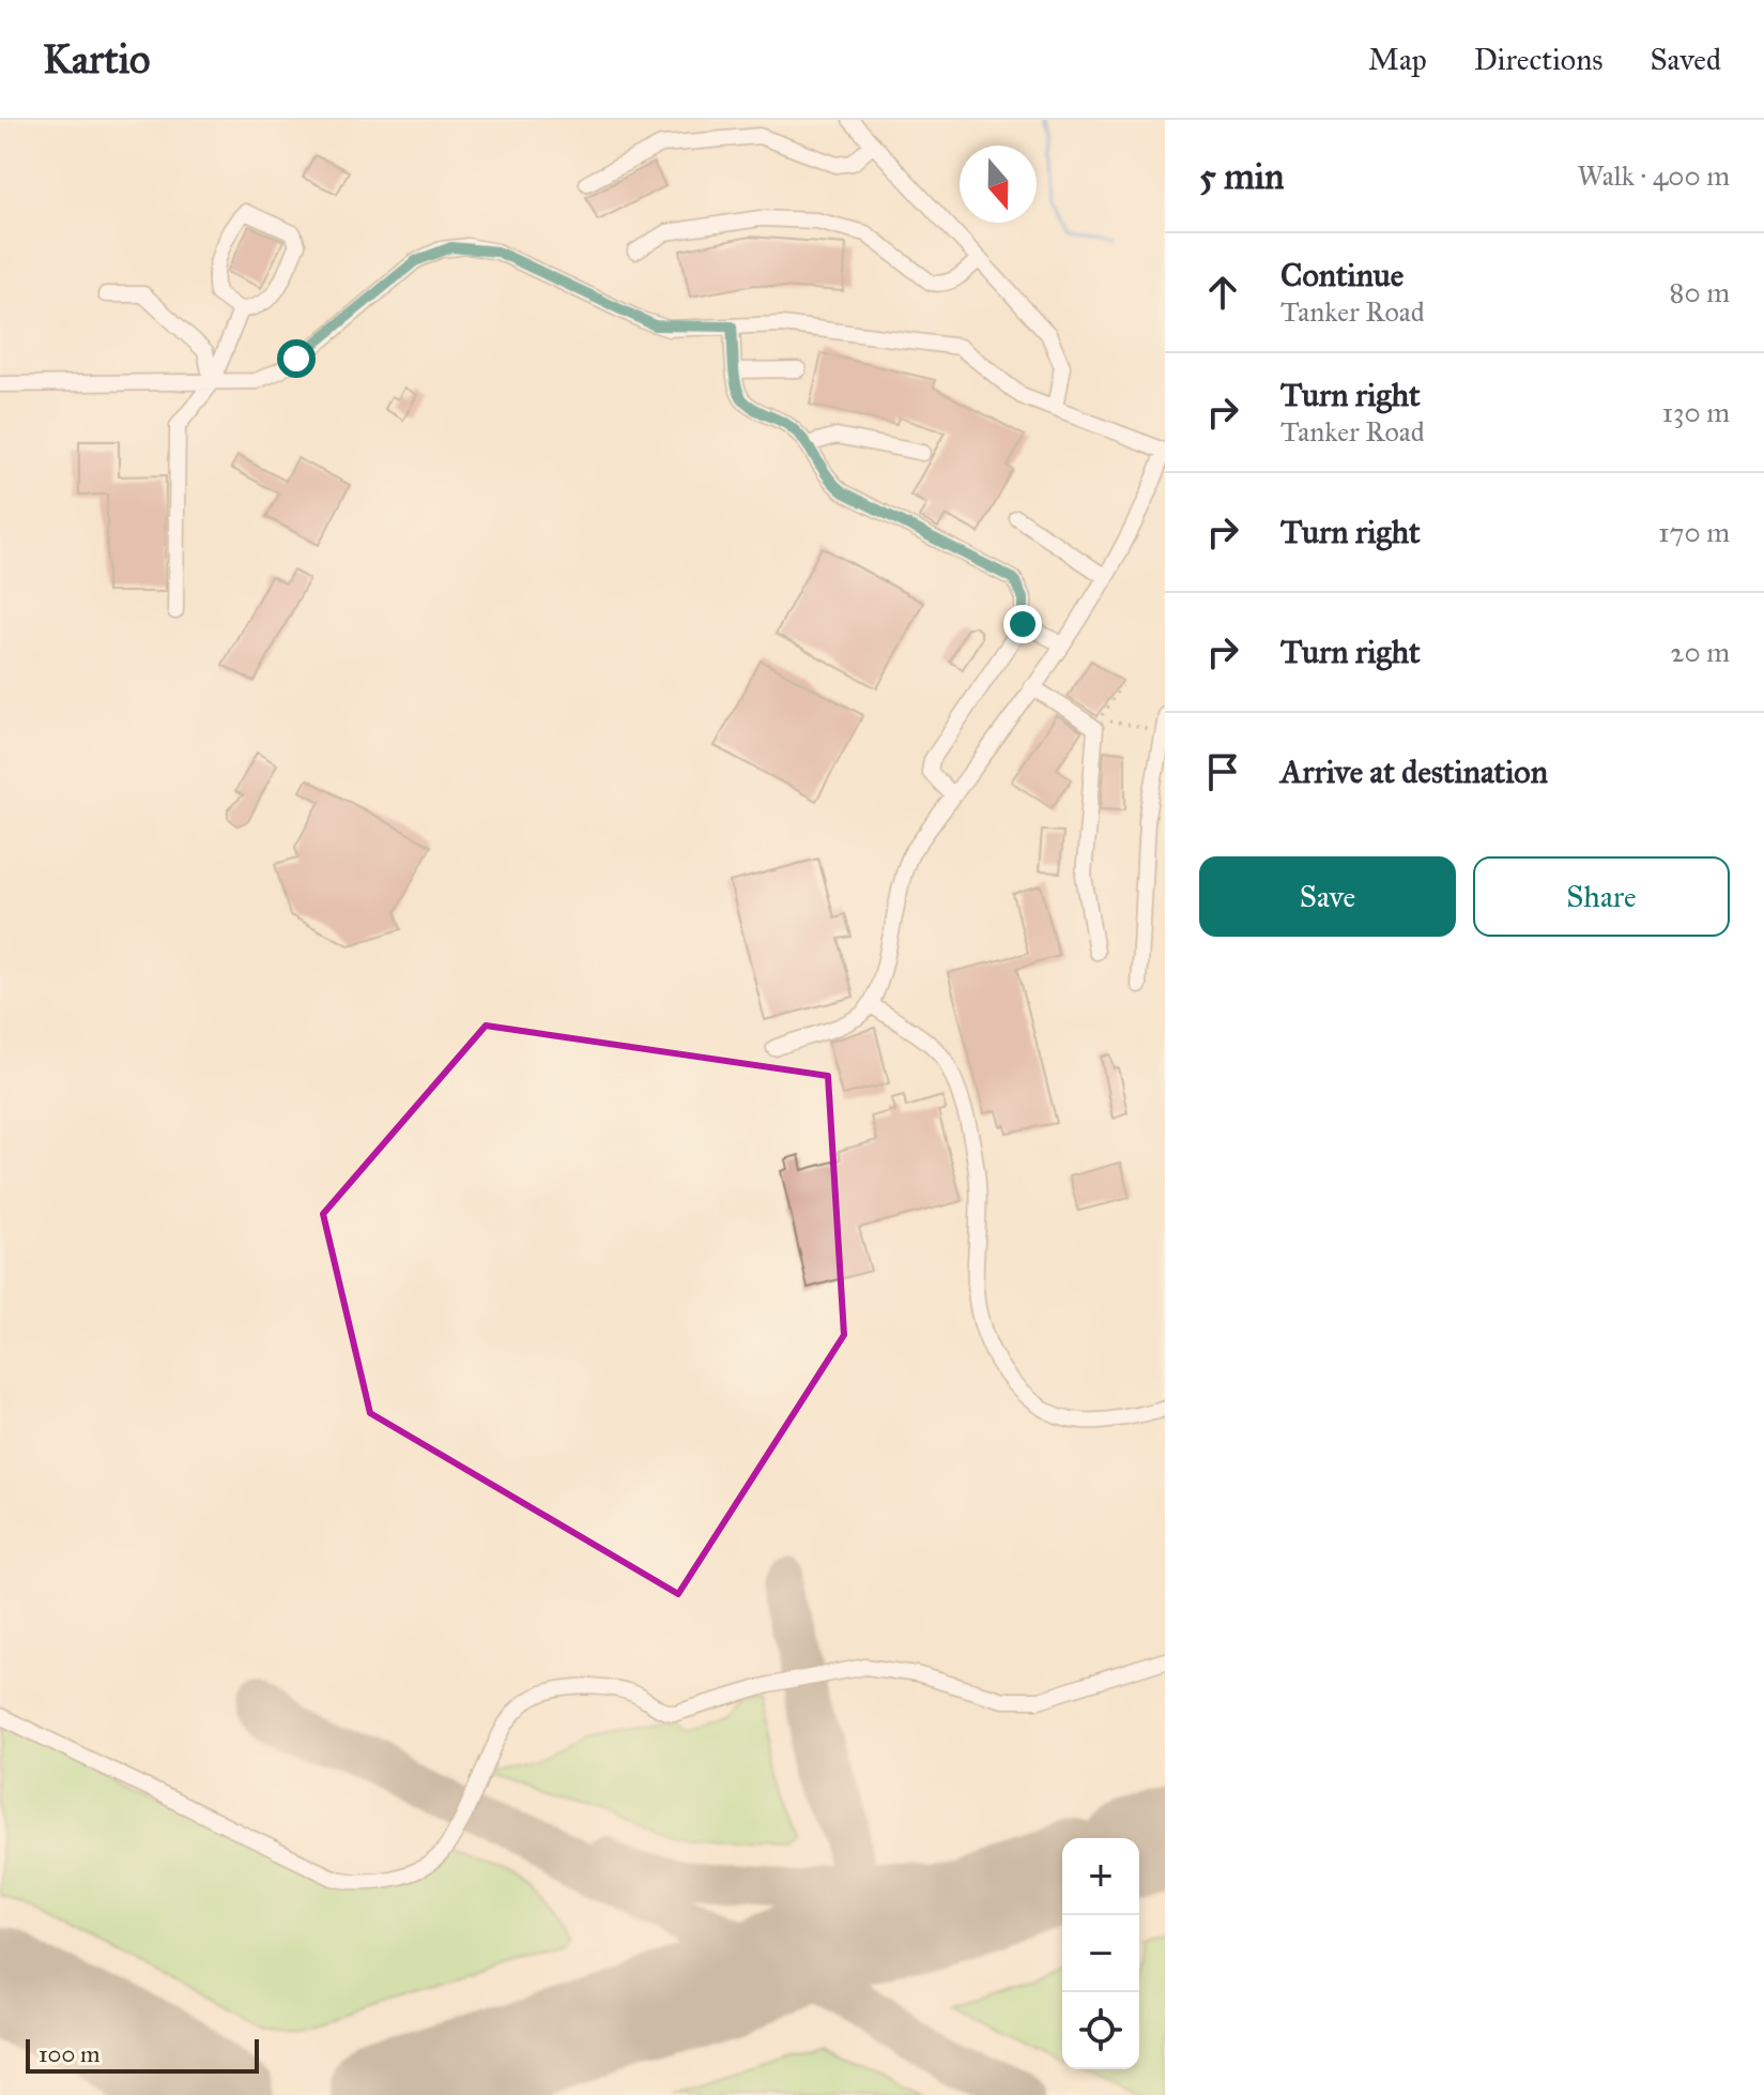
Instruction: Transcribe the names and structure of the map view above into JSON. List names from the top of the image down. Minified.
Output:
{"scale_bar":"100 m","north":"bottom","page":{"header":"Kartio","nav":["Map","Directions","Saved"],"heading":["5 min","Walk · 400 m"],"list":[["Continue","Tanker Road","80 m"],["Turn right","Tanker Road","130 m"],["Turn right","170 m"],["Turn right","20 m"],"Arrive at destination"],"buttons":["Save","Share"],"map_buttons":["+","−"],"scale":"100 m"}}
